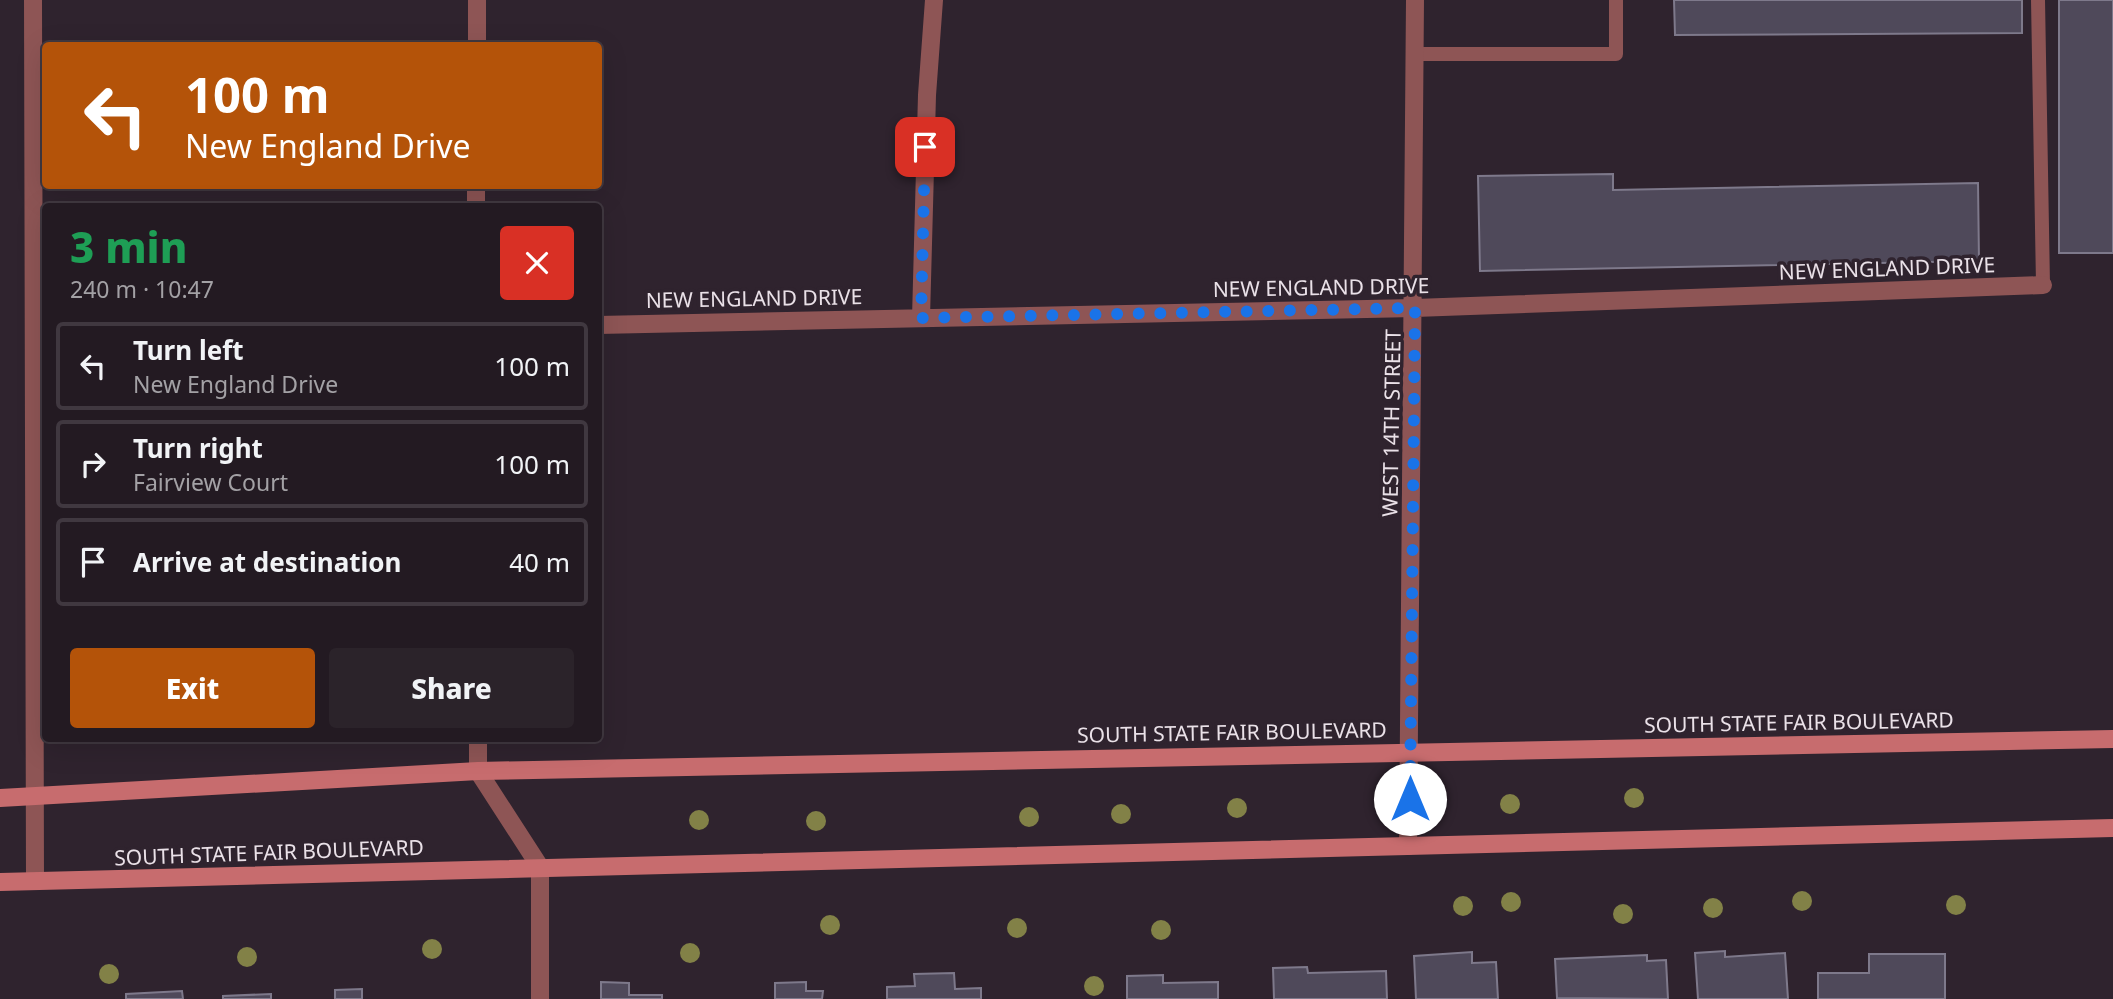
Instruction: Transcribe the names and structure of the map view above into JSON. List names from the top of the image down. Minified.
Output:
{"streets":{"street":["NEW ENGLAND DRIVE","WEST 14TH STREET","SOUTH STATE FAIR BOULEVARD"]},"crossings":[["NEW ENGLAND DRIVE","WEST 14TH STREET"],["WEST 14TH STREET","SOUTH STATE FAIR BOULEVARD"]],"page":{"turn":["100 m","New England Drive"],"heading":["3 min","240 m · 10:47"],"list":[{"name":"Turn left","note":"New England Drive","value":"100 m"},{"name":"Turn right","note":"Fairview Court","value":"100 m"},{"name":"Arrive at destination","value":"40 m"}],"buttons":["Exit","Share"]}}
